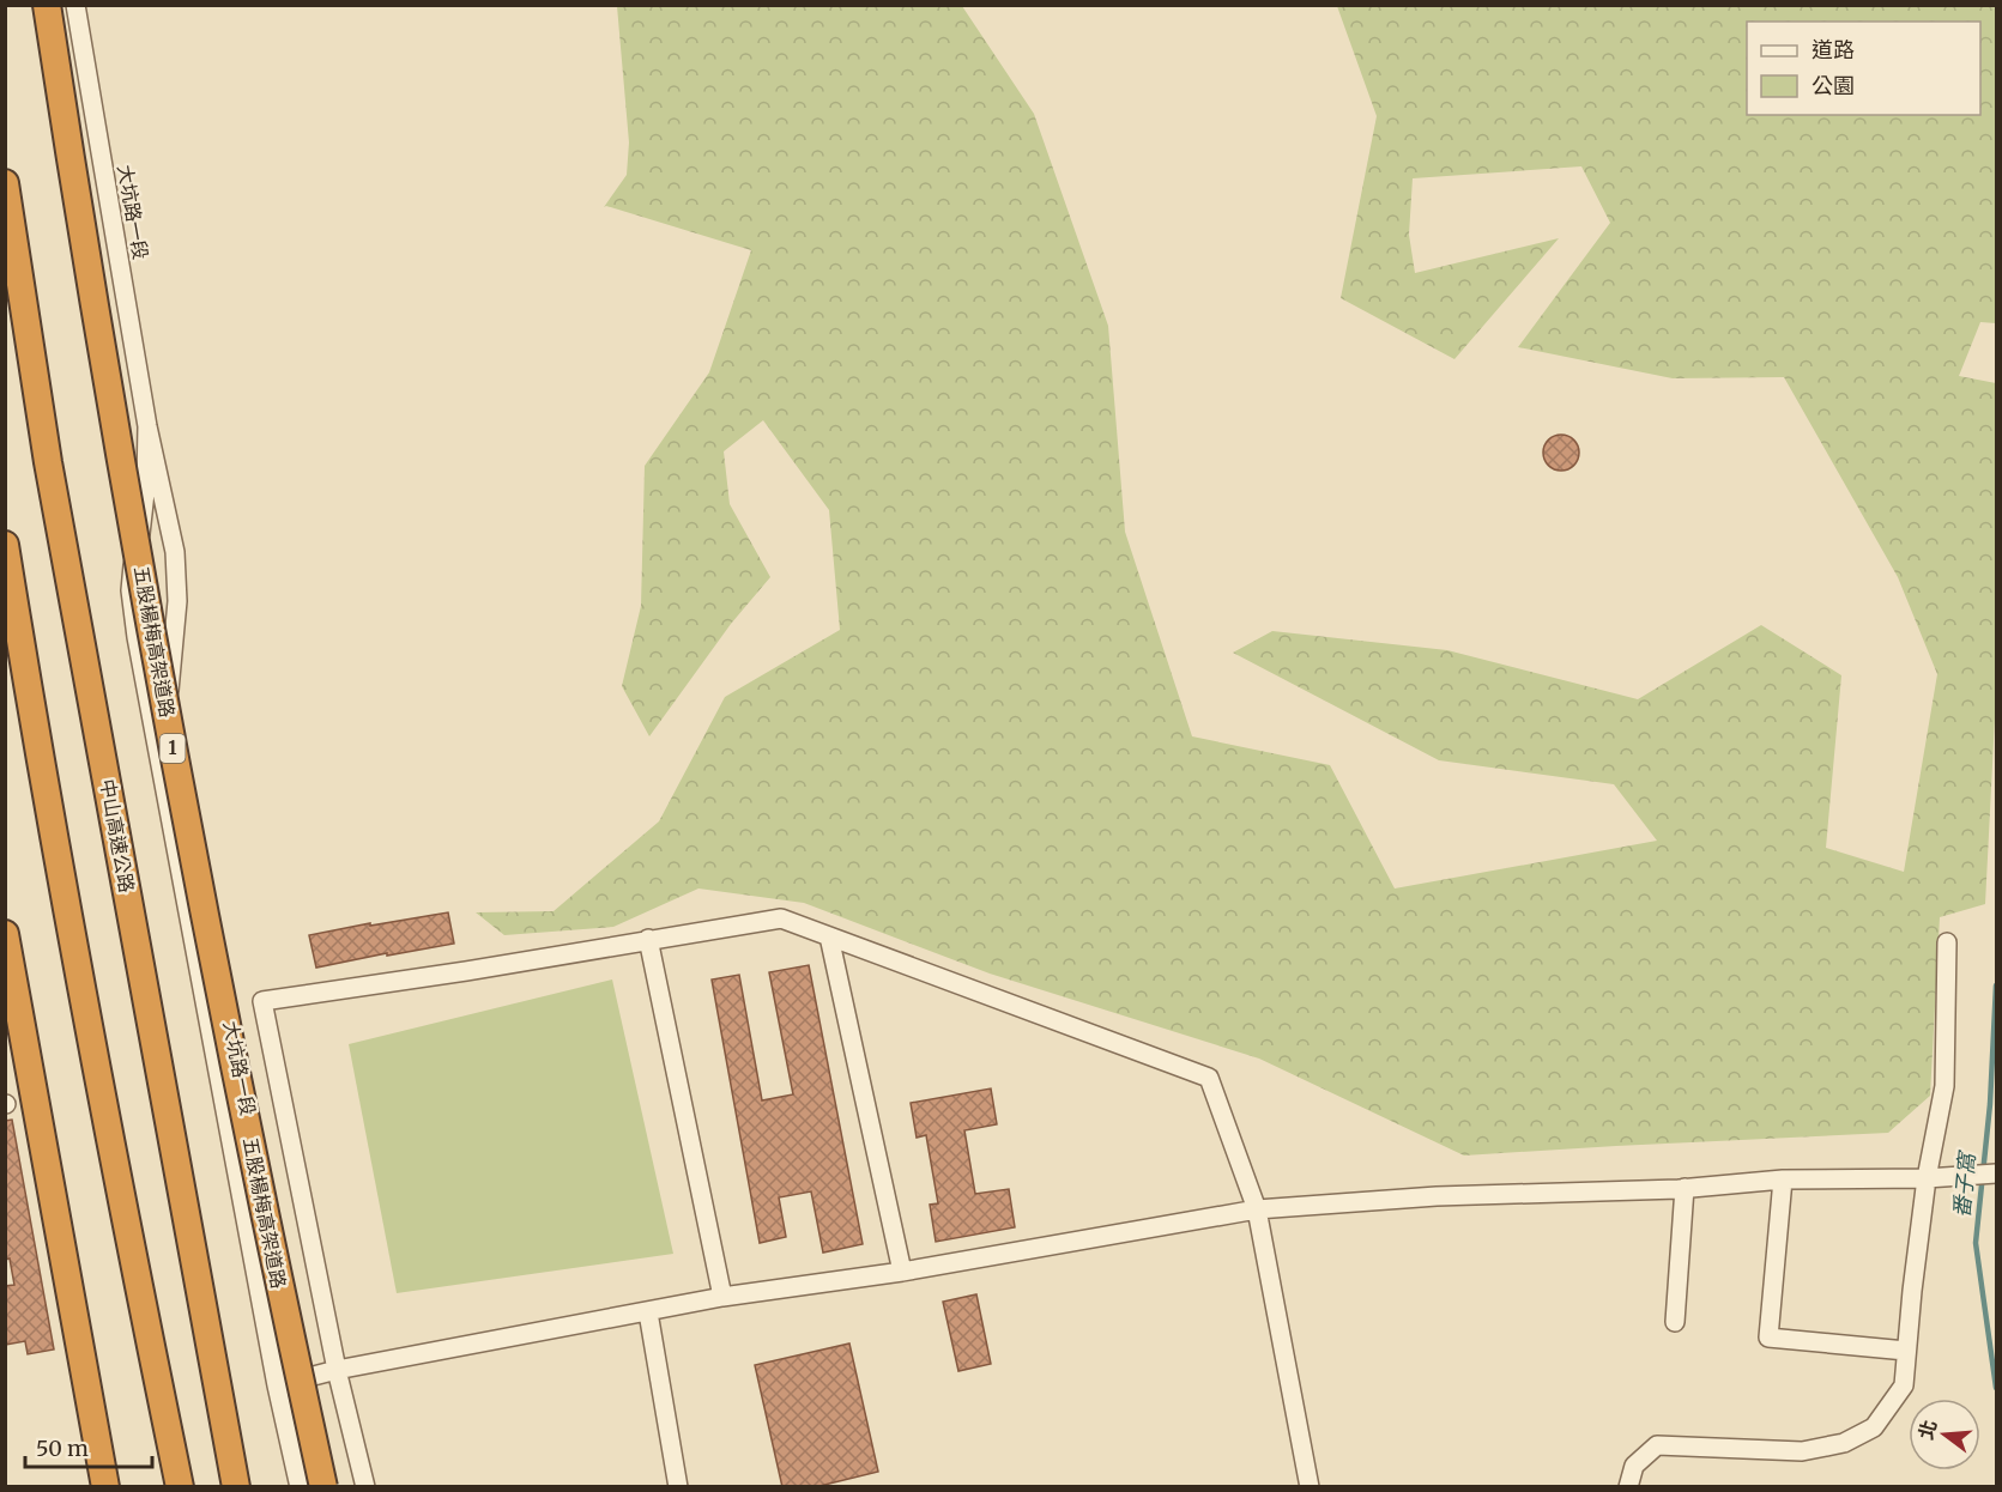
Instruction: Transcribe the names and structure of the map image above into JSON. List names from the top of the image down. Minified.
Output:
{"streets":{"highway":["五股楊梅高架道路","1","中山高速公路"],"street":["大坑路一段"]},"water":["番子窩"],"legend":["道路","公園"],"scale_bar":"50 m","north":"left"}
